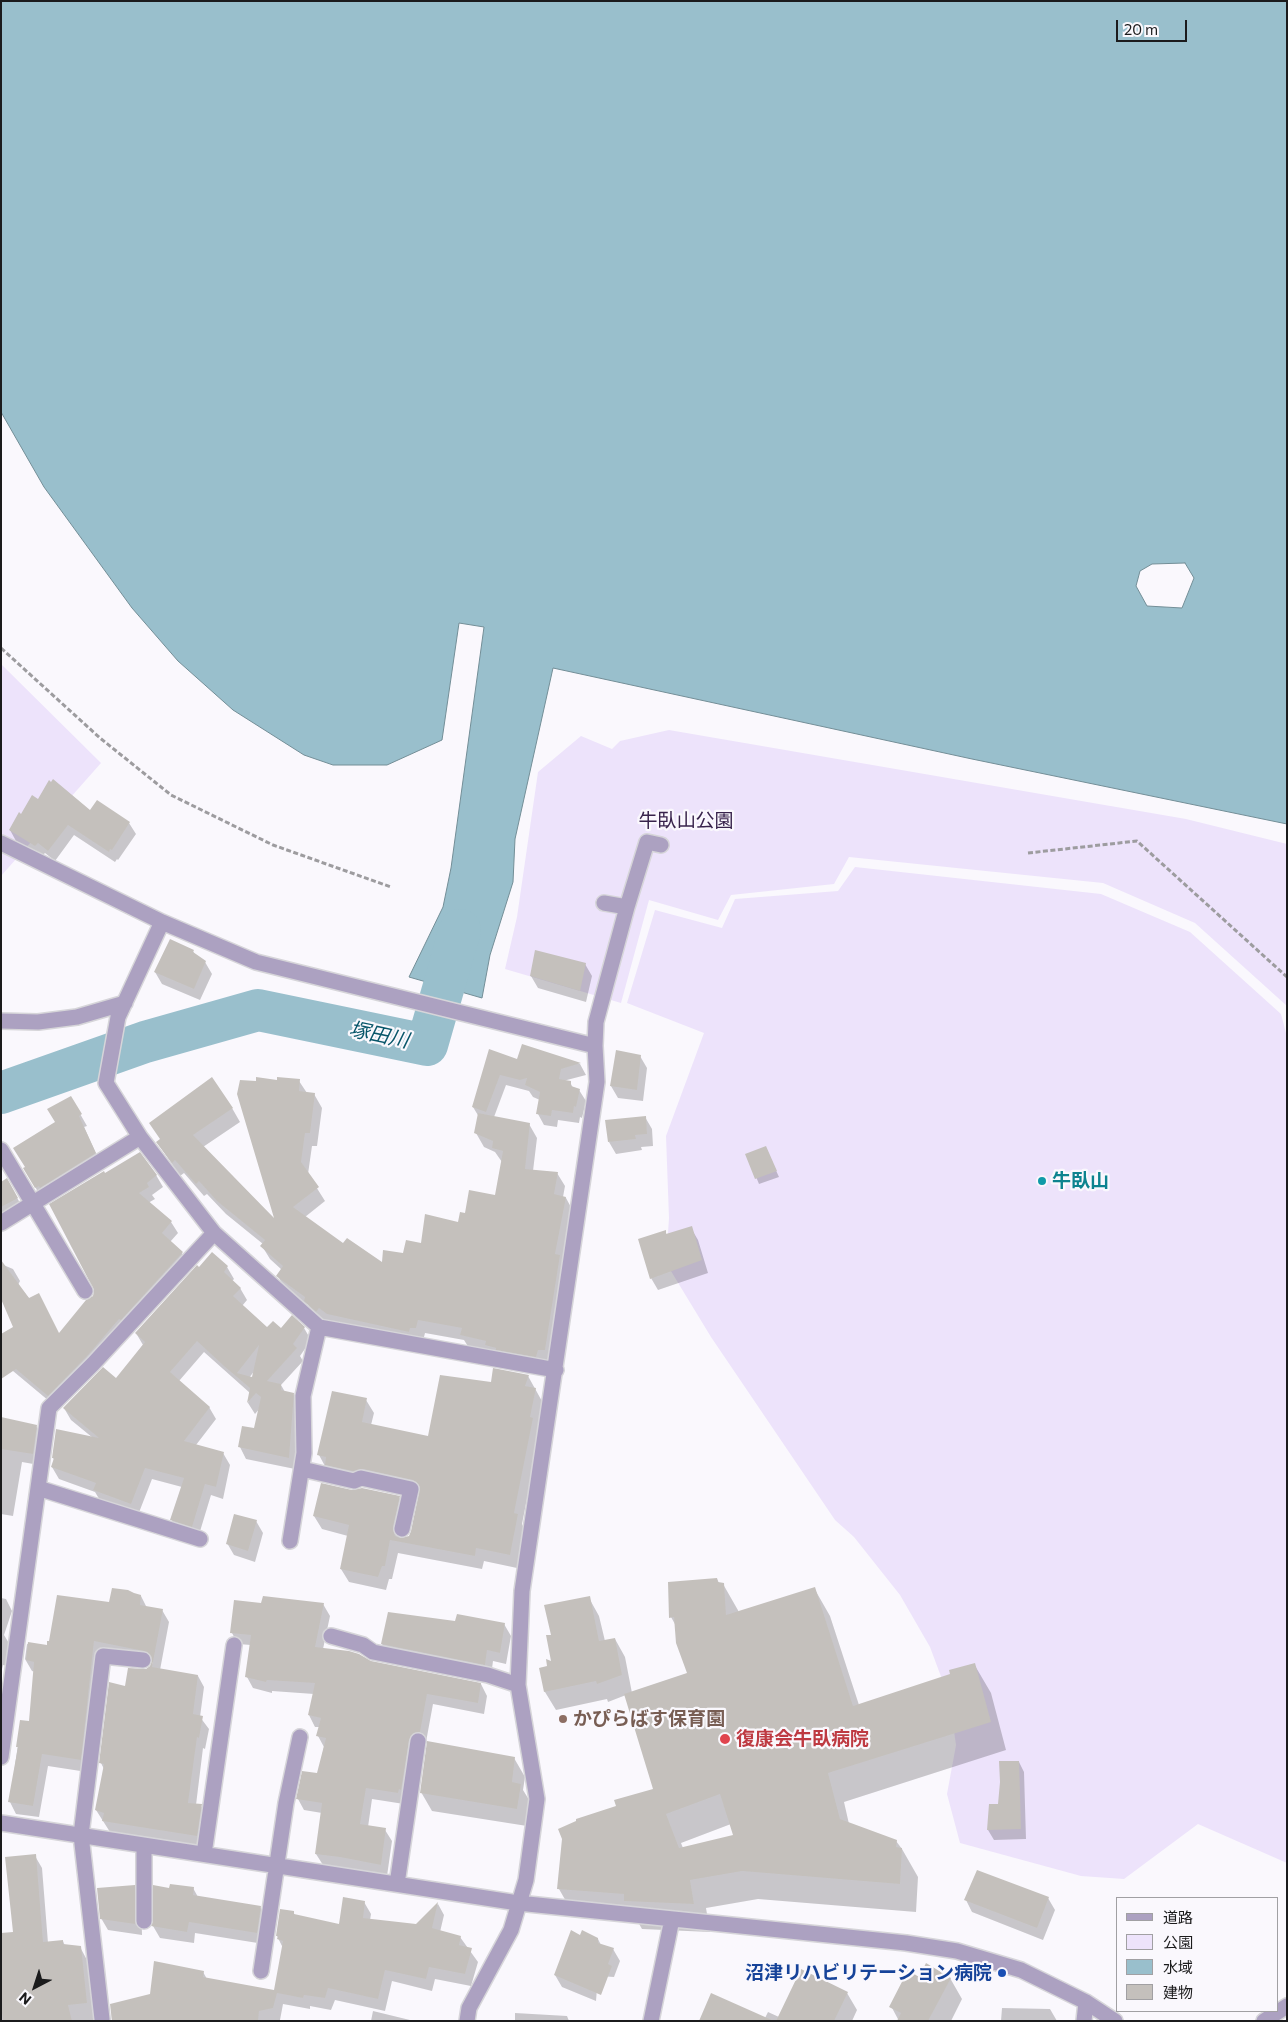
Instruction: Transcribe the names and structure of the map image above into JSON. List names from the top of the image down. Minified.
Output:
{"water":["塚田川"],"parks":["牛臥山公園"],"places":["牛臥山","かぴらばす保育園","復康会牛臥病院","沼津リハビリテーション病院"],"legend":["道路","公園","水域","建物"],"scale_bar":"20 m","north":"bottom left"}
